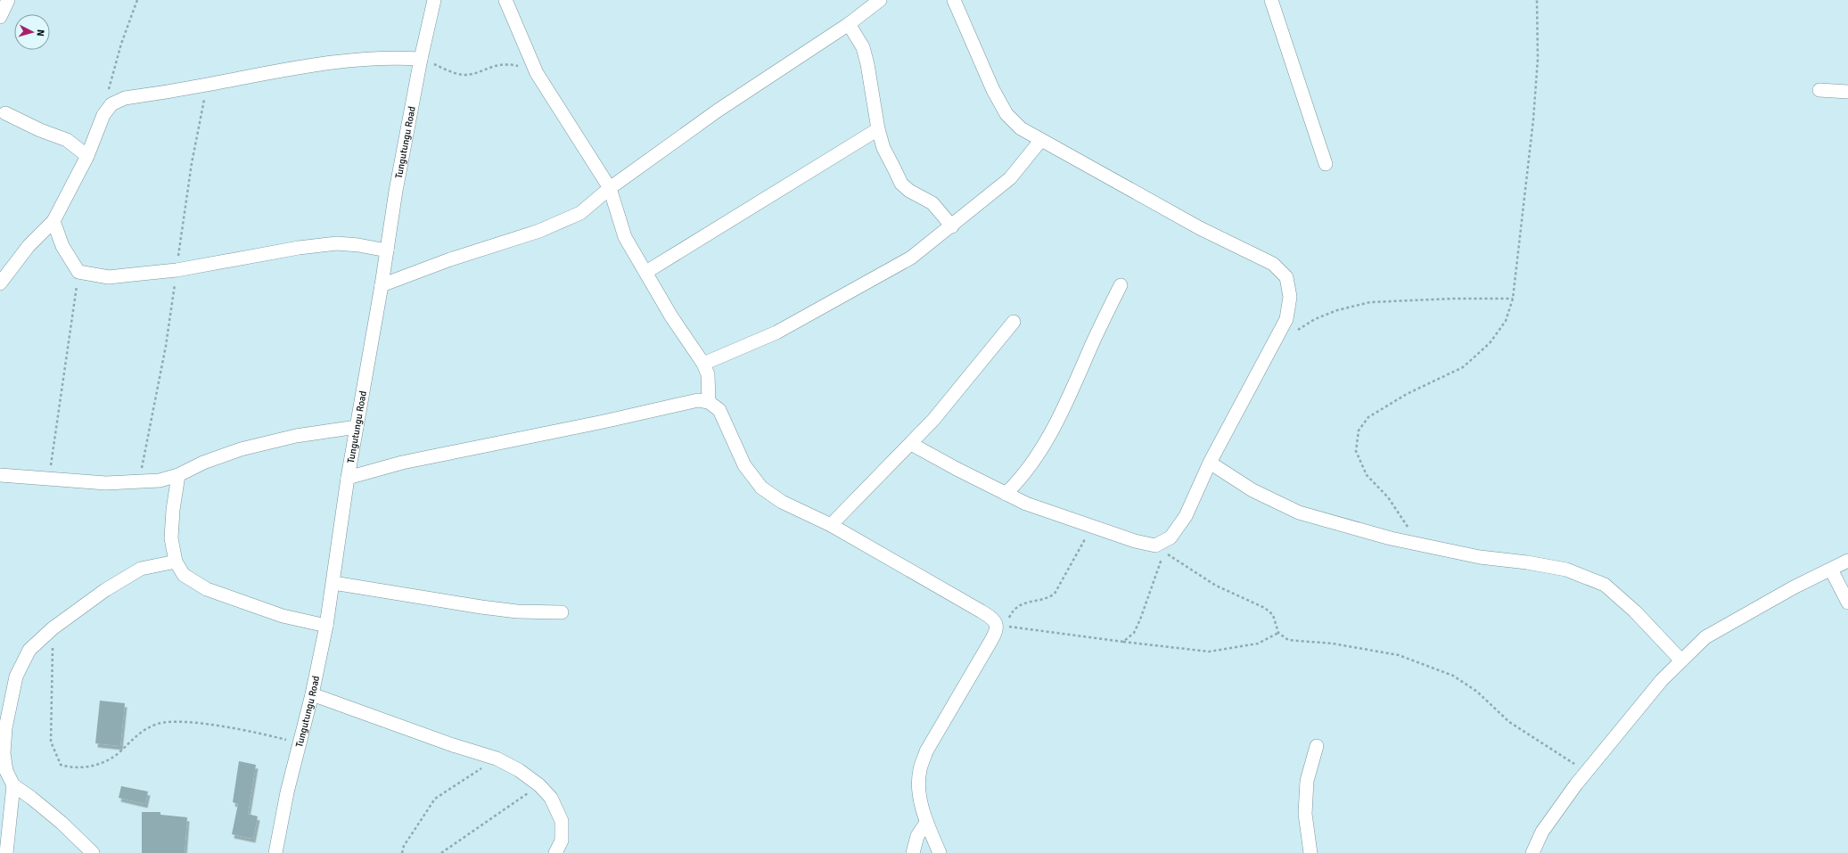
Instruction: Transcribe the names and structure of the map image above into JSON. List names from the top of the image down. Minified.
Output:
{"streets":{"street":["Tungutungu Road"]},"north":"right"}
